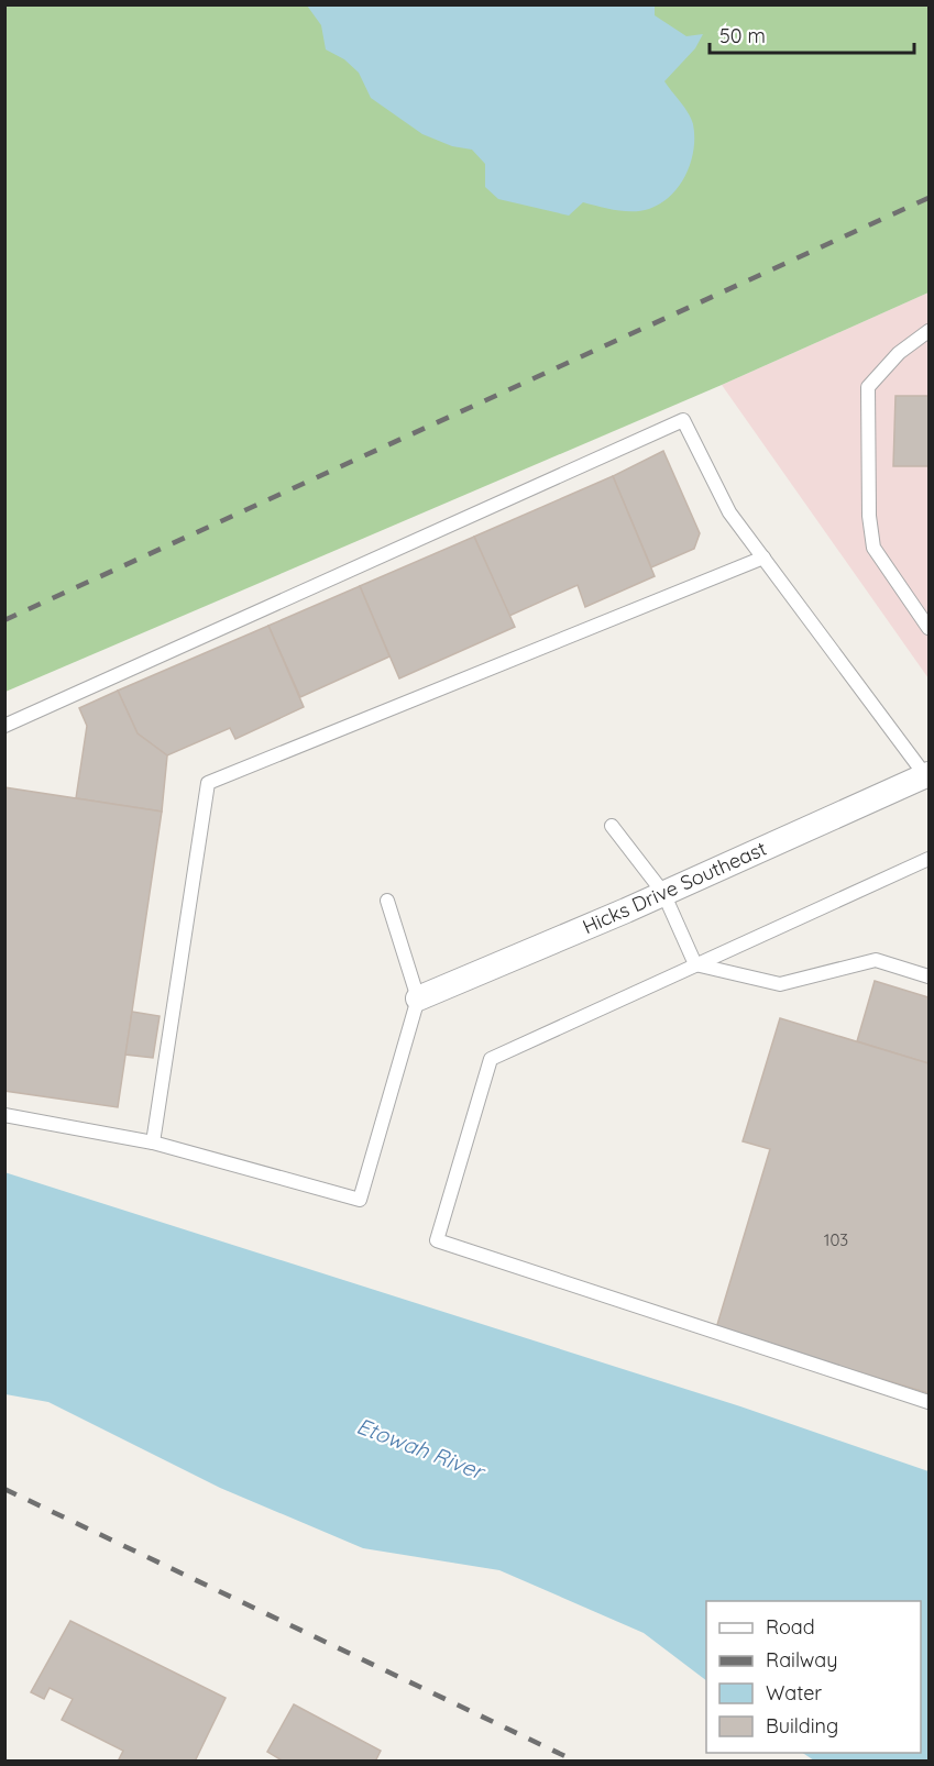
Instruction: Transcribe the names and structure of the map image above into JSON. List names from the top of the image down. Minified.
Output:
{"streets":{"street":["Hicks Drive Southeast"]},"water":["Etowah River"],"house_numbers":["103"],"legend":["Road","Railway","Water","Building"],"scale_bar":"50 m"}
